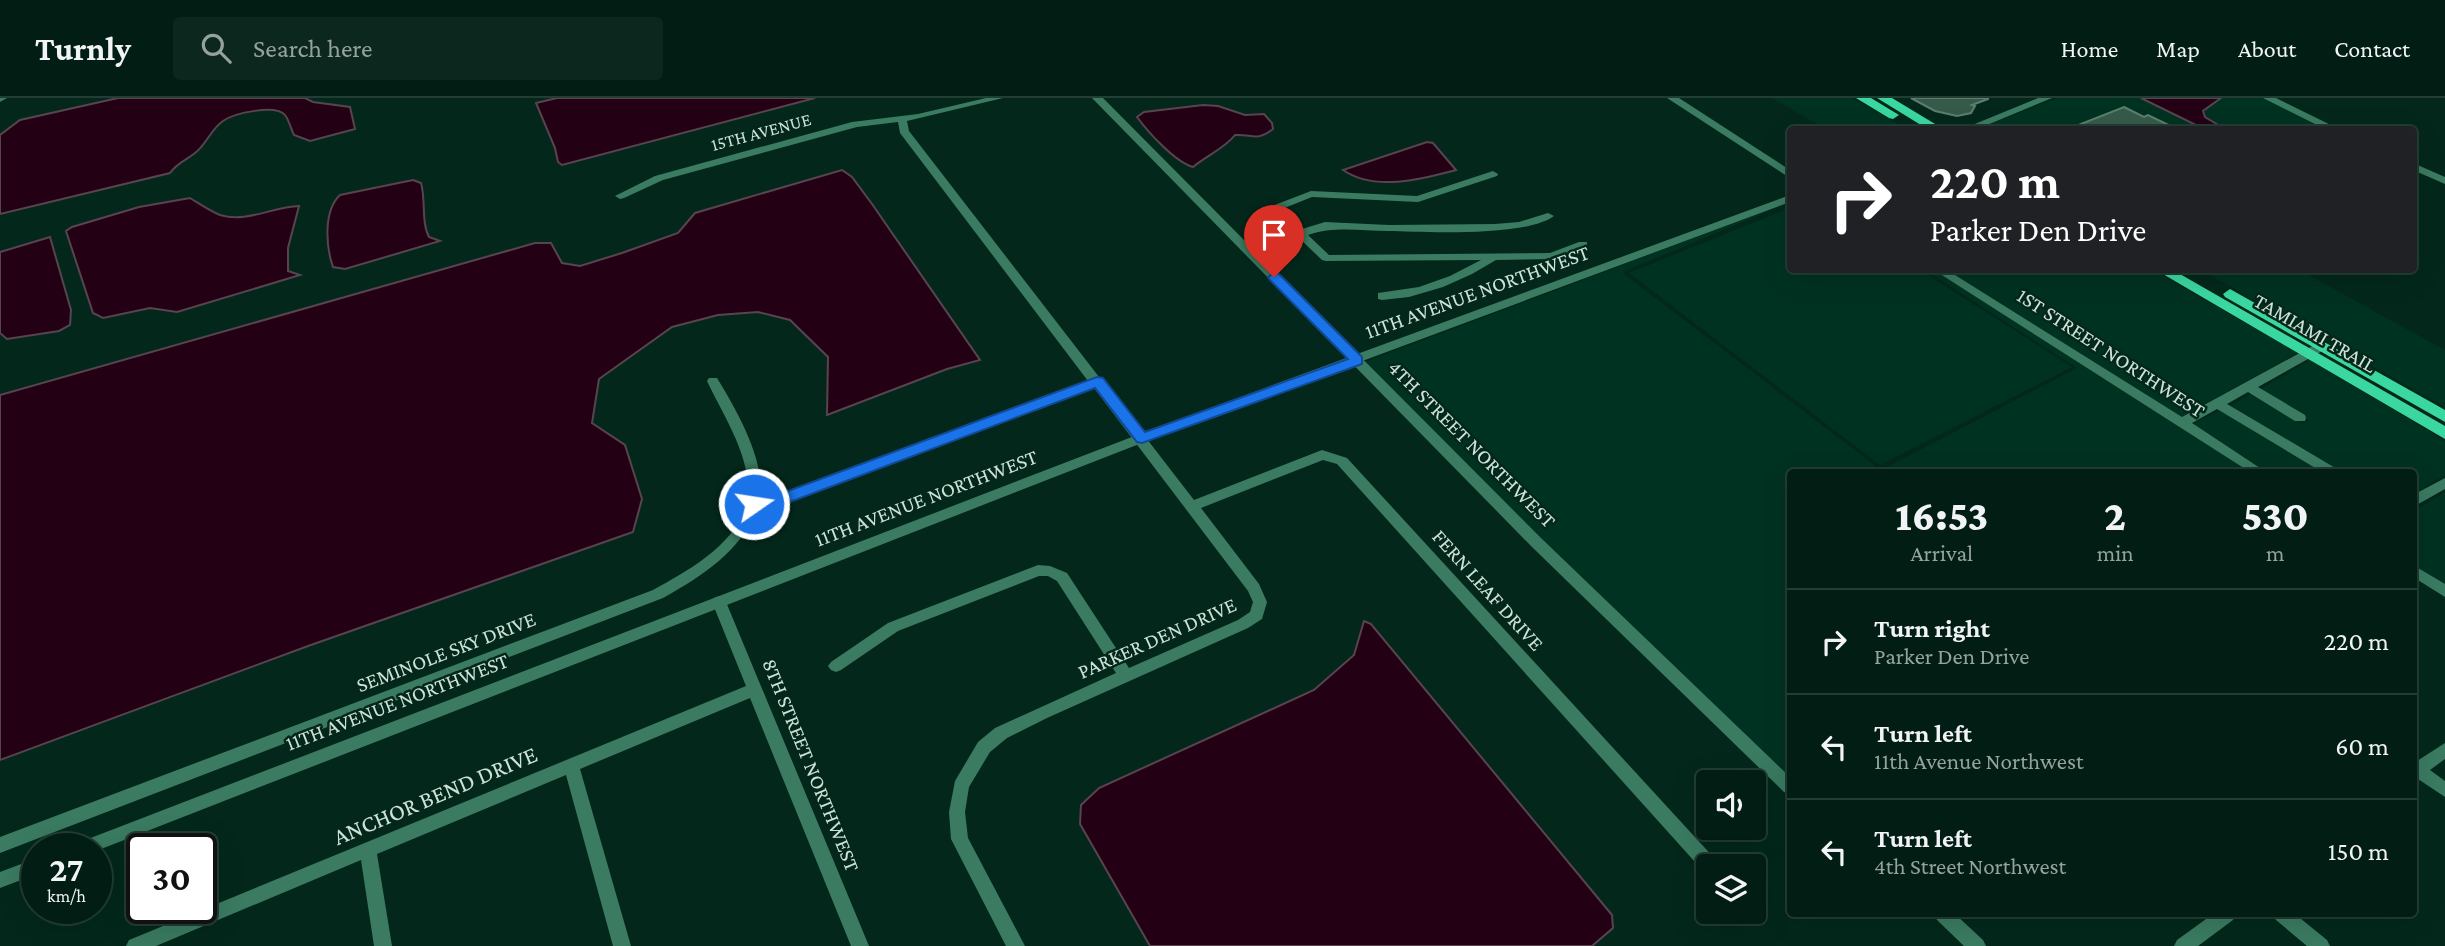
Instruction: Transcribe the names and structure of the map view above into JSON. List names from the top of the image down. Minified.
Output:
{"streets":{"main road":["TAMIAMI TRAIL"],"street":["15TH AVENUE","11TH AVENUE NORTHWEST","1ST STREET NORTHWEST","4TH STREET NORTHWEST","FERN LEAF DRIVE","PARKER DEN DRIVE","SEMINOLE SKY DRIVE","8TH STREET NORTHWEST","ANCHOR BEND DRIVE"]},"crossings":[["15TH AVENUE","PARKER DEN DRIVE"],["11TH AVENUE NORTHWEST","4TH STREET NORTHWEST"],["11TH AVENUE NORTHWEST","PARKER DEN DRIVE"],["11TH AVENUE NORTHWEST","8TH STREET NORTHWEST"],["FERN LEAF DRIVE","PARKER DEN DRIVE"],["8TH STREET NORTHWEST","ANCHOR BEND DRIVE"]],"page":{"header":"Turnly","search":"Search here","nav":["Home","Map","About","Contact"],"turn":["220 m","Parker Den Drive"],"eta":["16:53","Arrival","2","min","530","m"],"list":[{"name":"Turn right","note":"Parker Den Drive","value":"220 m"},{"name":"Turn left","note":"11th Avenue Northwest","value":"60 m"},{"name":"Turn left","note":"4th Street Northwest","value":"150 m"}],"speed":"27 km/h","limit":"30"}}
